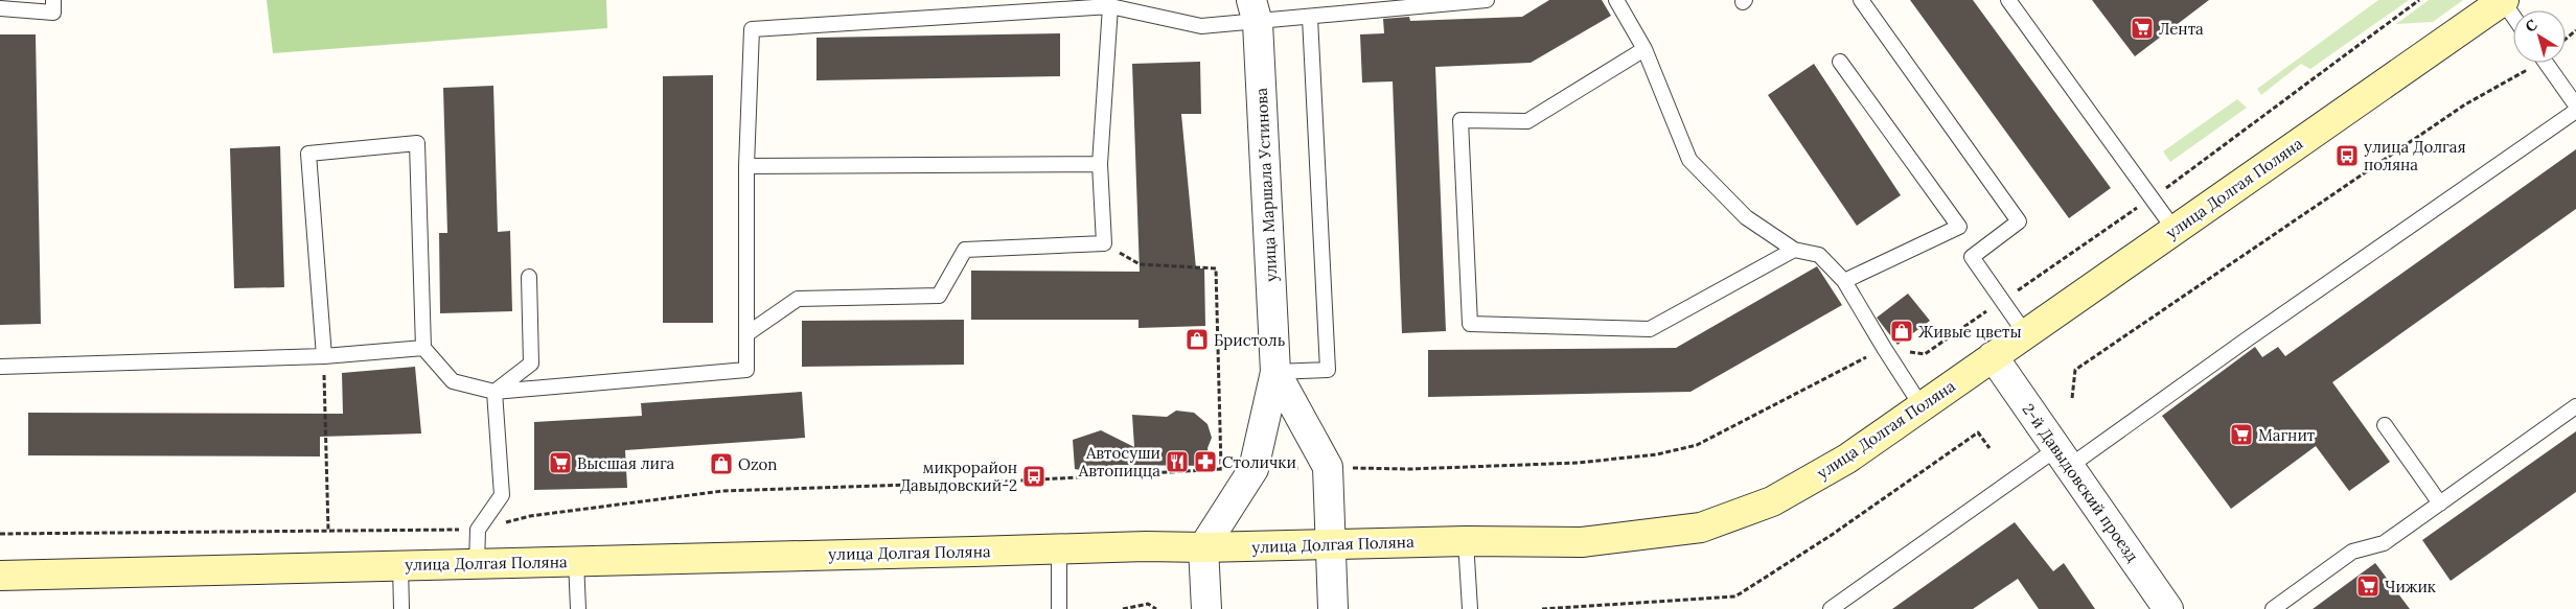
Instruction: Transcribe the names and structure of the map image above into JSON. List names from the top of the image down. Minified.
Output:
{"streets":{"main road":["улица Долгая Поляна"],"street":["улица Маршала Устинова","2-й Давыдовский проезд"]},"crossings":[["улица Маршала Устинова","улица Долгая Поляна"],["улица Долгая Поляна","2-й Давыдовский проезд"]],"places":{"supermarket":["Лента","Магнит","Высшая лига","Чижик"],"bus stop":["улица Долгая поляна","микрорайон Давыдовский-2"],"shop":["Живые цветы","Бристоль","Ozon"],"restaurant":["Автосуши Автопицца"],"pharmacy":["Столички"]},"north":"top left"}
